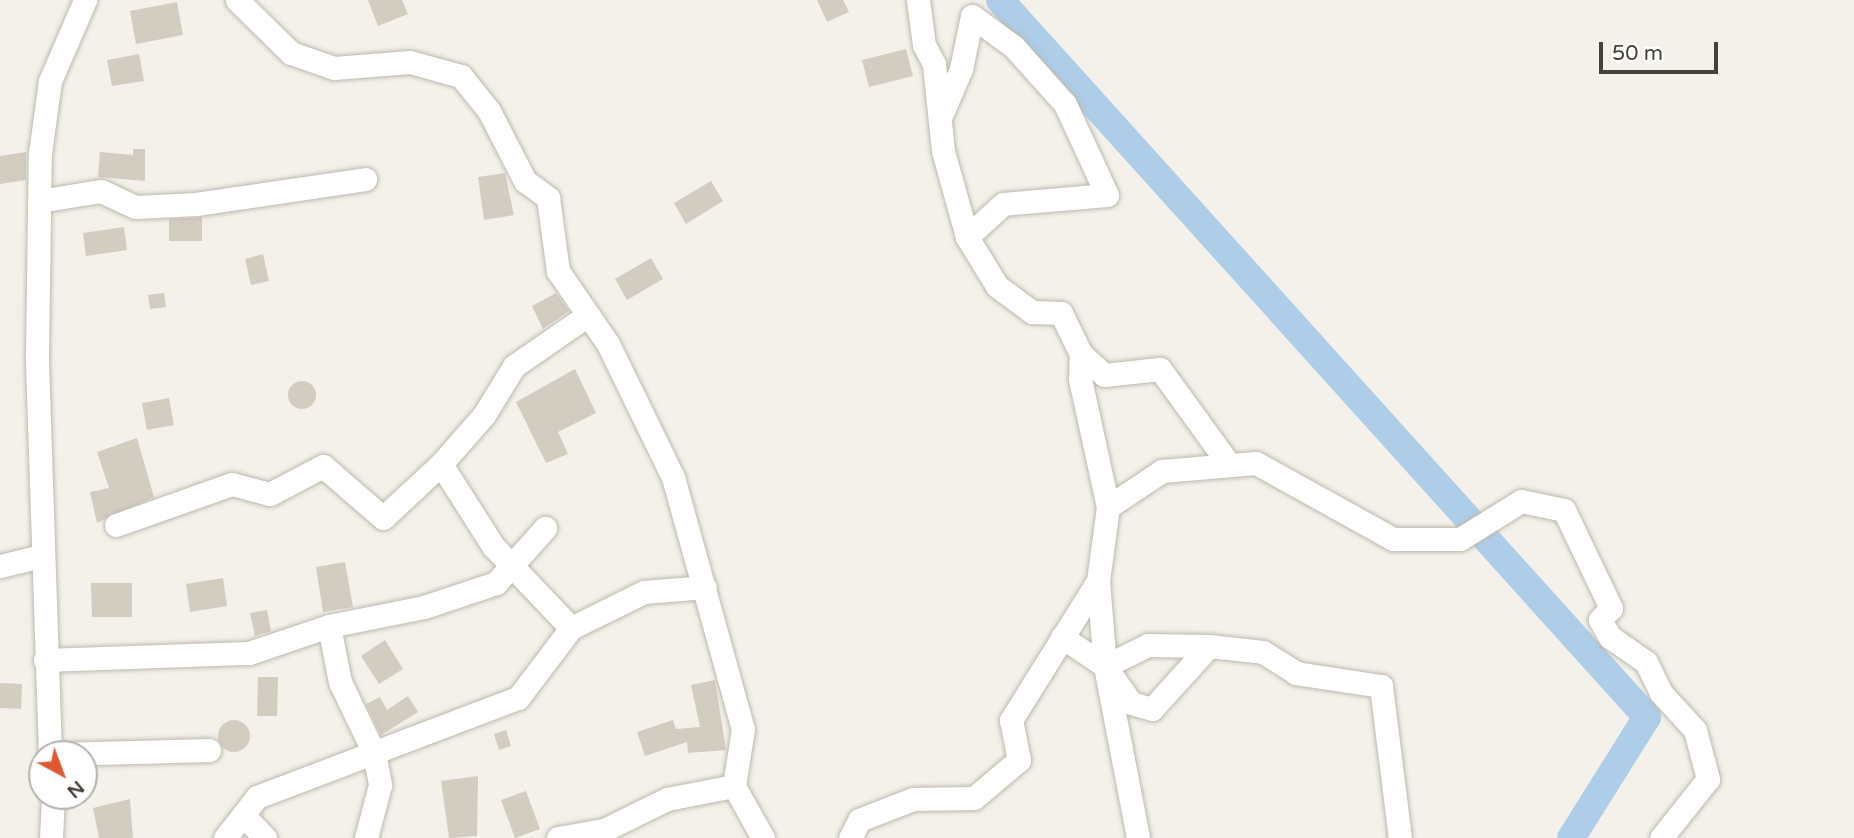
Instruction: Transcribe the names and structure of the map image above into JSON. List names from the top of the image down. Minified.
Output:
{"scale_bar":"50 m","north":"bottom right"}
